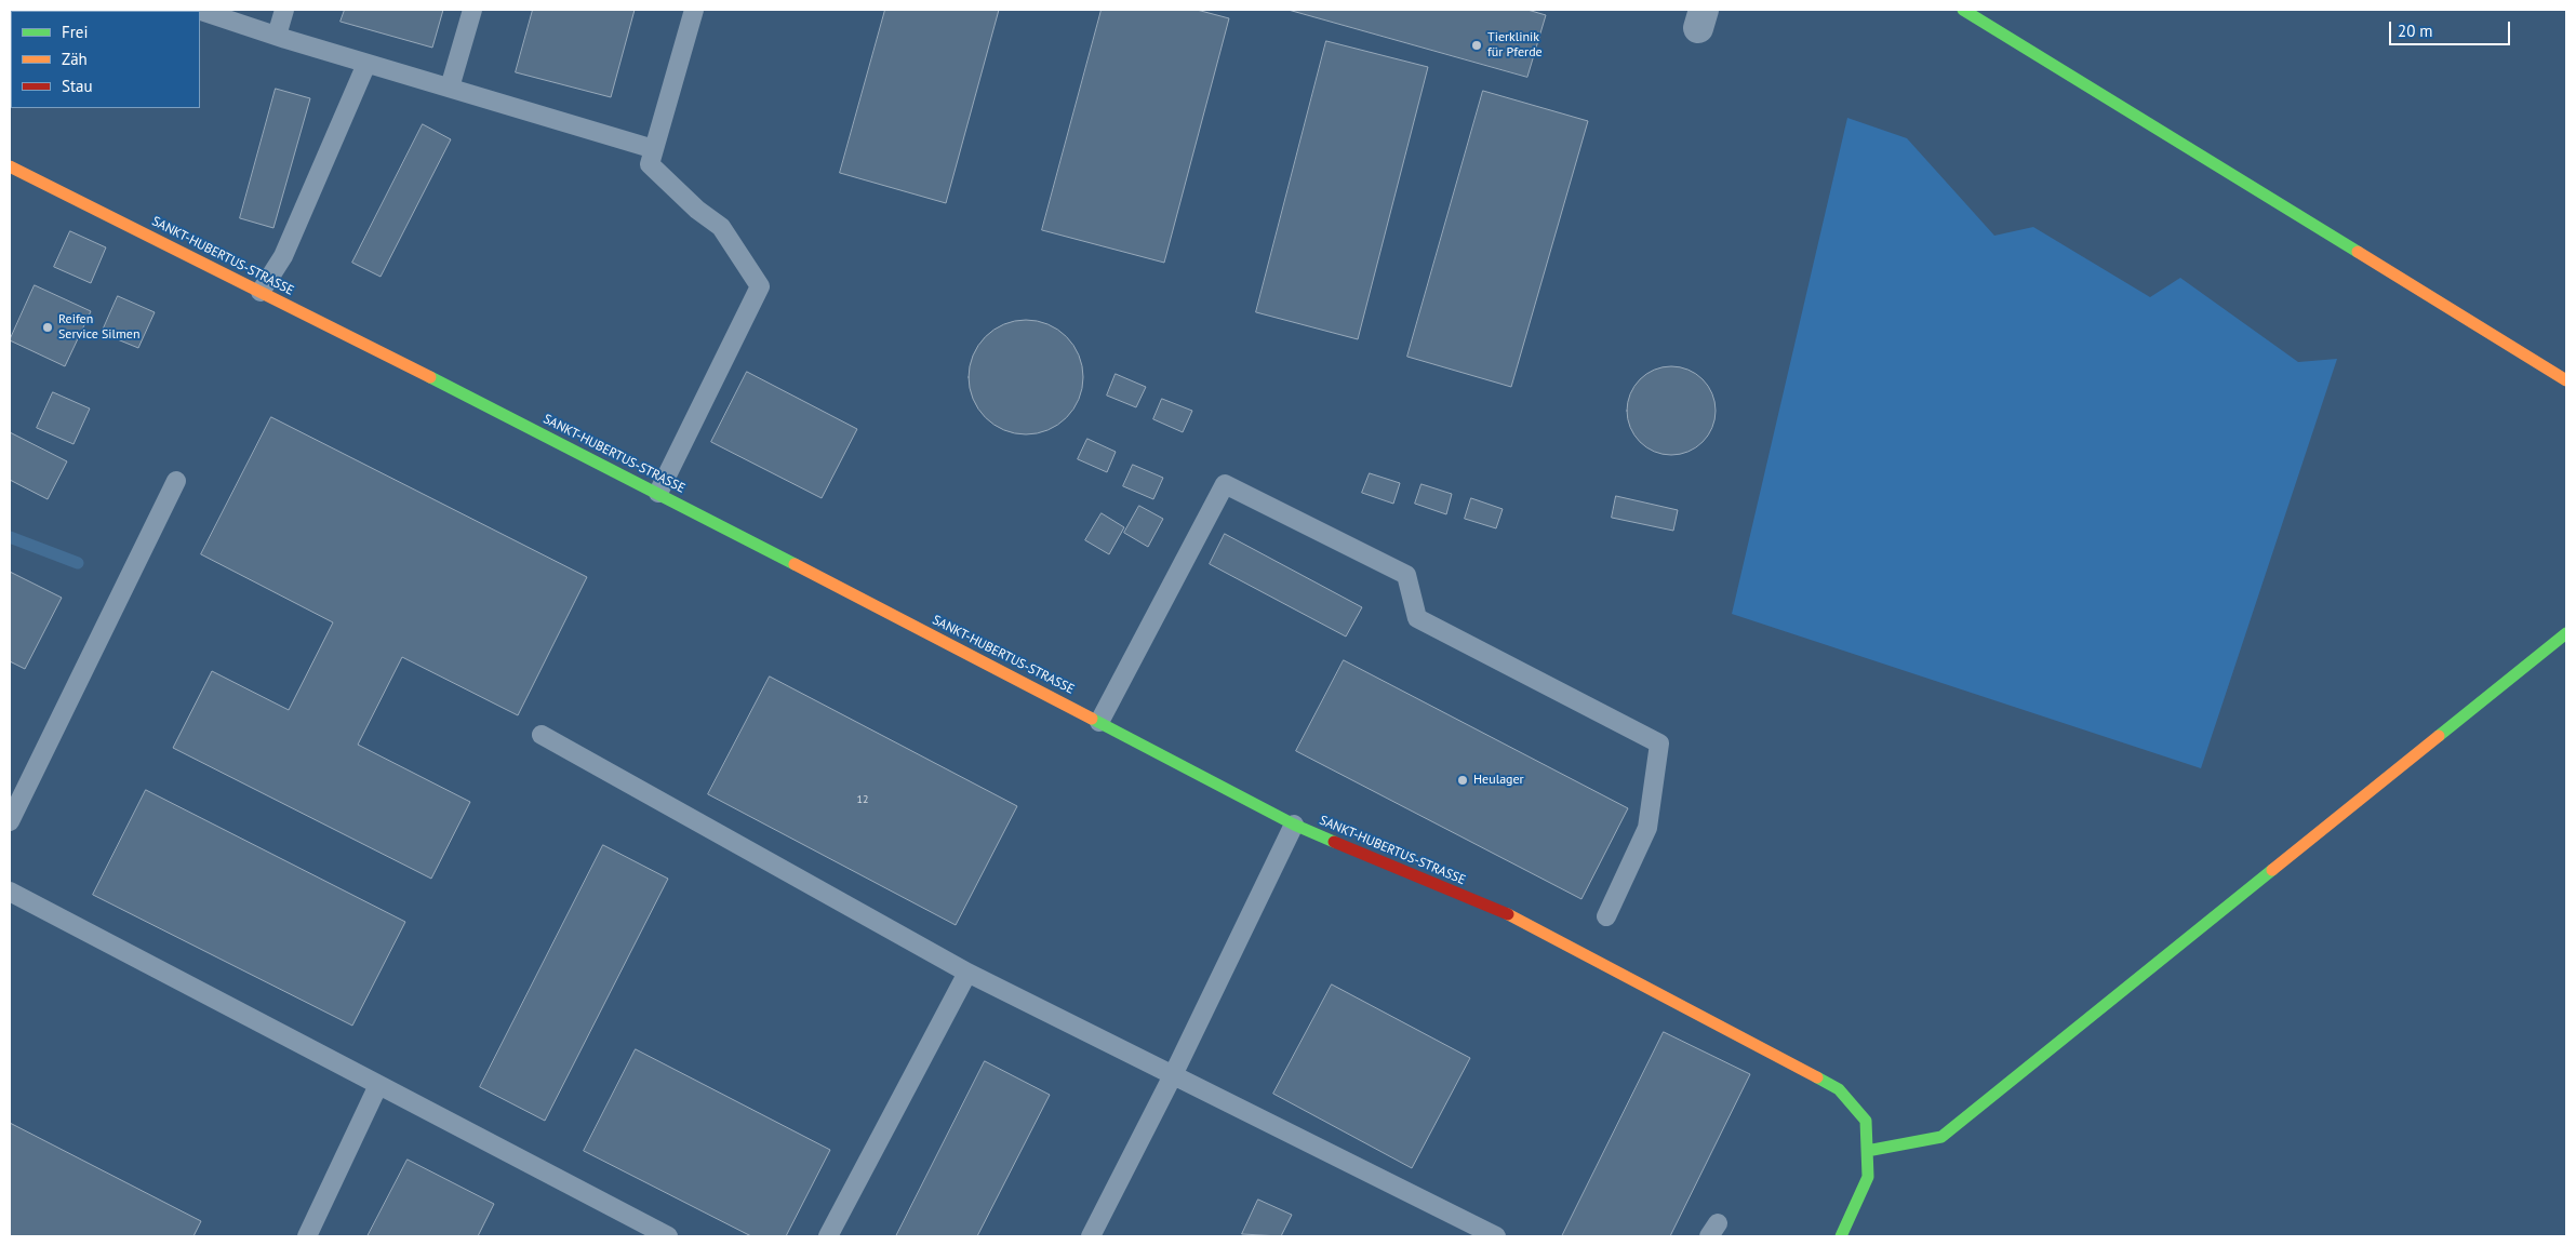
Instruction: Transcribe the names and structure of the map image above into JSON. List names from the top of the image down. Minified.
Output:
{"streets":{"street":["SANKT-HUBERTUS-STRASSE"]},"places":["Tierklinik für Pferde","Reifen Service Silmen","Heulager"],"house_numbers":["12"],"legend":["Frei","Zäh","Stau"],"scale_bar":"20 m"}
